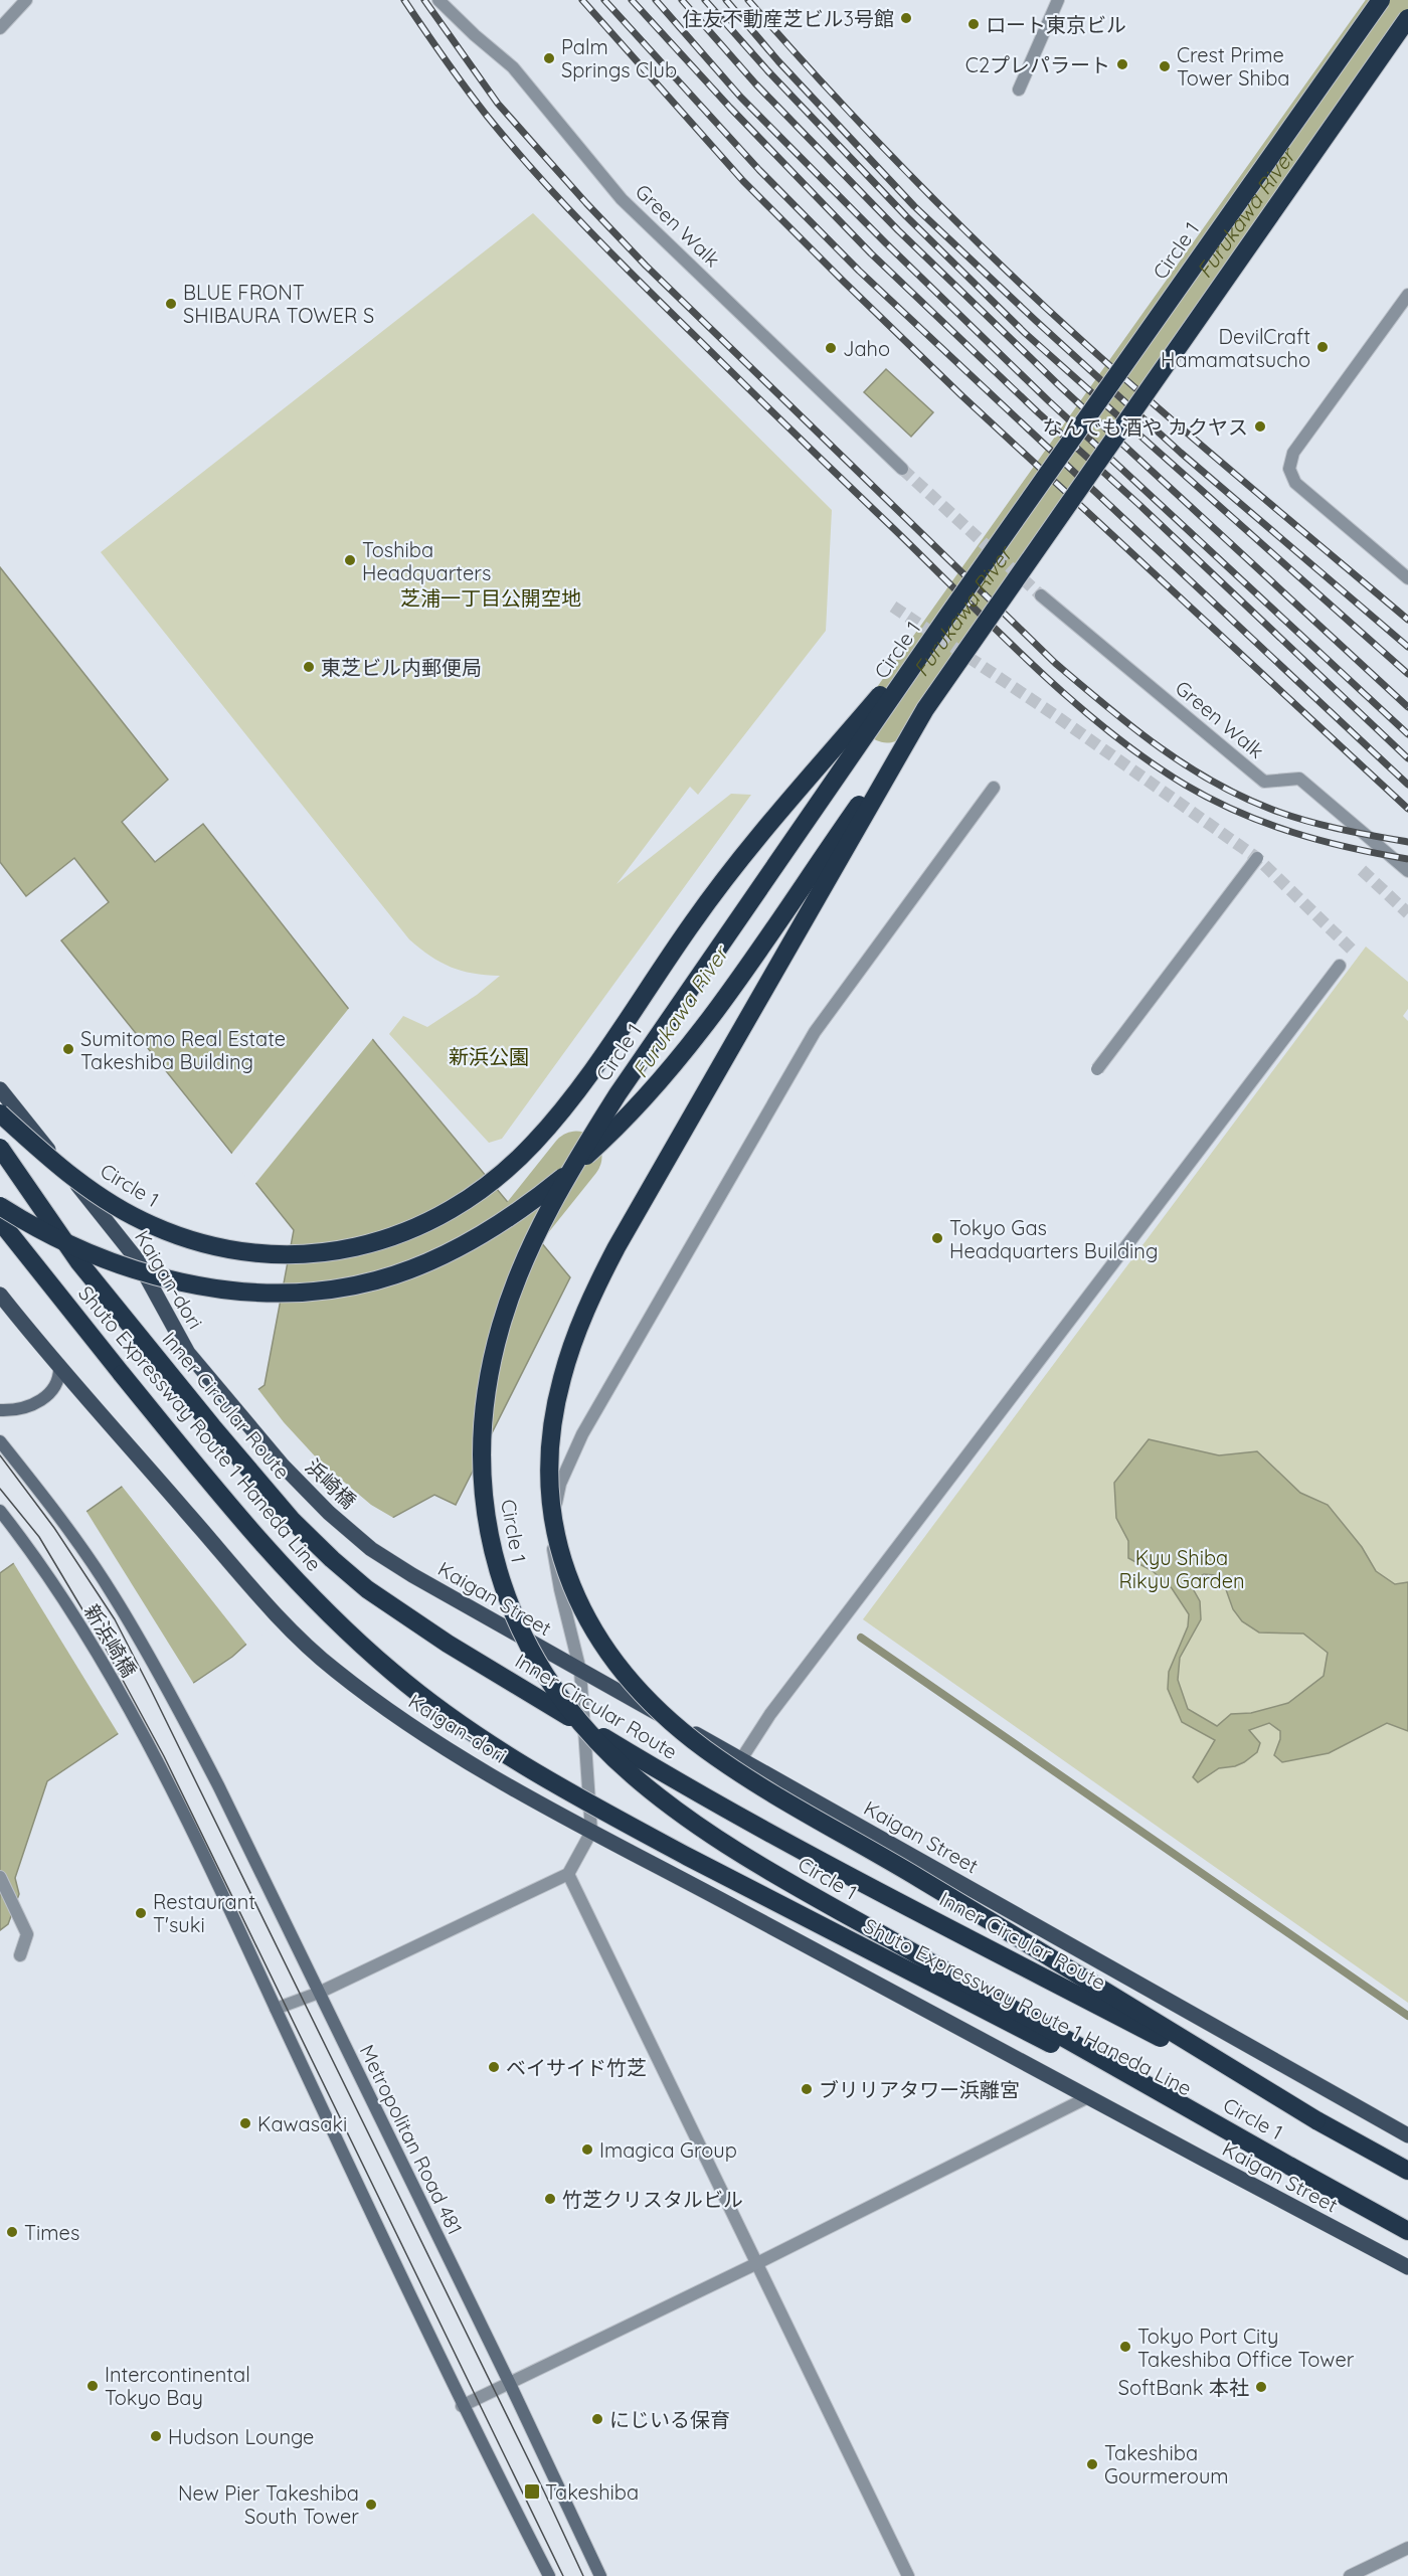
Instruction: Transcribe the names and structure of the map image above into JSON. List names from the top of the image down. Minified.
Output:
{"streets":{"highway":["Circle 1","Inner Circular Route","Shuto Expressway Route 1 Haneda Line"],"main road":["Kaigan-dori","浜崎橋","Kaigan Street","新浜崎橋","Metropolitan Road 481"],"street":["Green Walk"]},"crossings":[["Circle 1","Inner Circular Route"],["Circle 1","Shuto Expressway Route 1 Haneda Line"],["Kaigan-dori","浜崎橋"],["Kaigan-dori","Kaigan Street"],["浜崎橋","Kaigan Street"],["新浜崎橋","Metropolitan Road 481"]],"water":["Furukawa River"],"parks":["芝浦一丁目公開空地","新浜公園","Kyu Shiba Rikyu Garden"],"places":{"other":["住友不動産芝ビル3号館","ロート東京ビル","Palm Springs Club","C2プレパラート","Crest Prime Tower Shiba","BLUE FRONT SHIBAURA TOWER S","DevilCraft Hamamatsucho","Jaho","なんでも酒や カクヤス","Toshiba Headquarters","東芝ビル内郵便局","Sumitomo Real Estate Takeshiba Building","Tokyo Gas Headquarters Building","Restaurant T'suki","ベイサイド竹芝","ブリリアタワー浜離宮","Kawasaki","Imagica Group","竹芝クリスタルビル","Times","Tokyo Port City Takeshiba Office Tower","Intercontinental Tokyo Bay","SoftBank 本社","にじいる保育","Hudson Lounge","Takeshiba Gourmeroum","New Pier Takeshiba South Tower"],"transit":["Takeshiba"]}}
